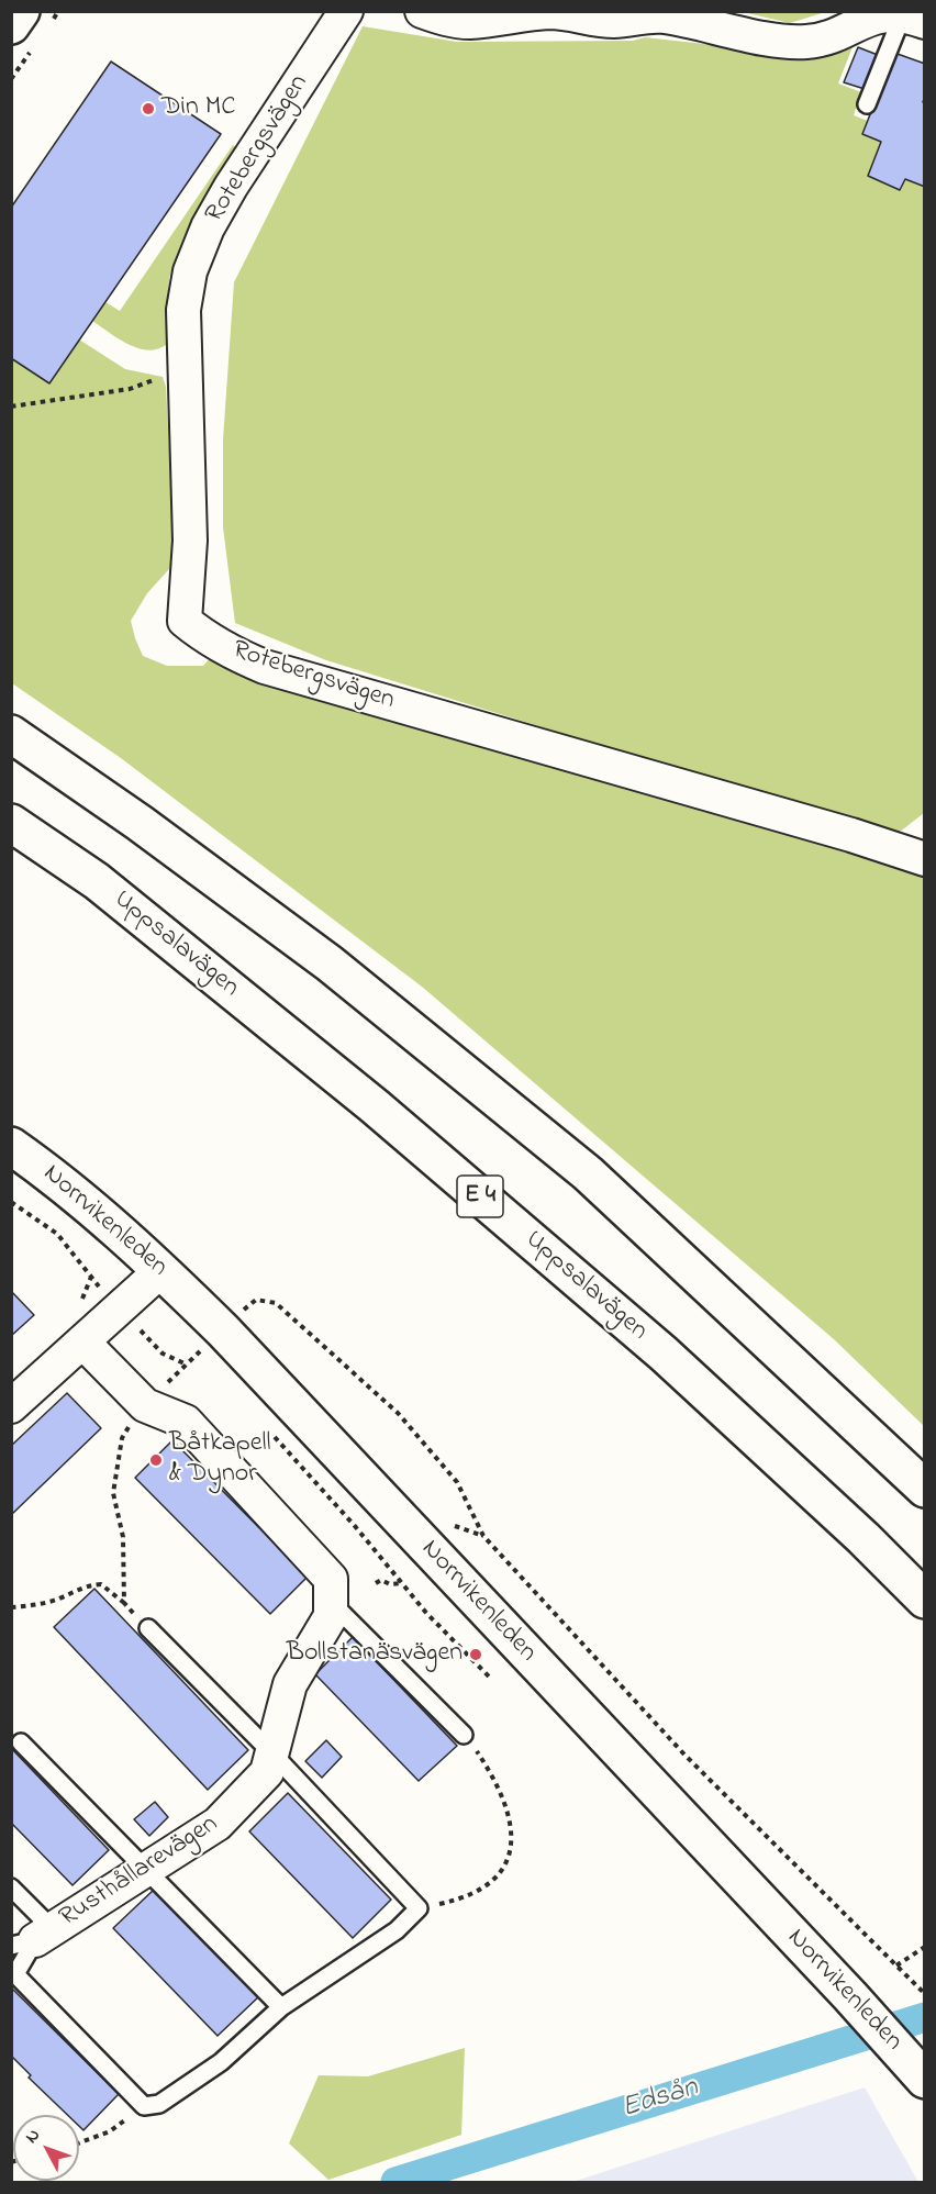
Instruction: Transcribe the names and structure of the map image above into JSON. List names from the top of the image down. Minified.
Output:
{"streets":{"main road":["Uppsalavägen","E 4","Norrvikenleden"],"street":["Rotebergsvägen","Rusthållarevägen"]},"water":["Edsån"],"places":["Din MC","Båtkapell & Dynor","Bollstanäsvägen"],"north":"top left"}
